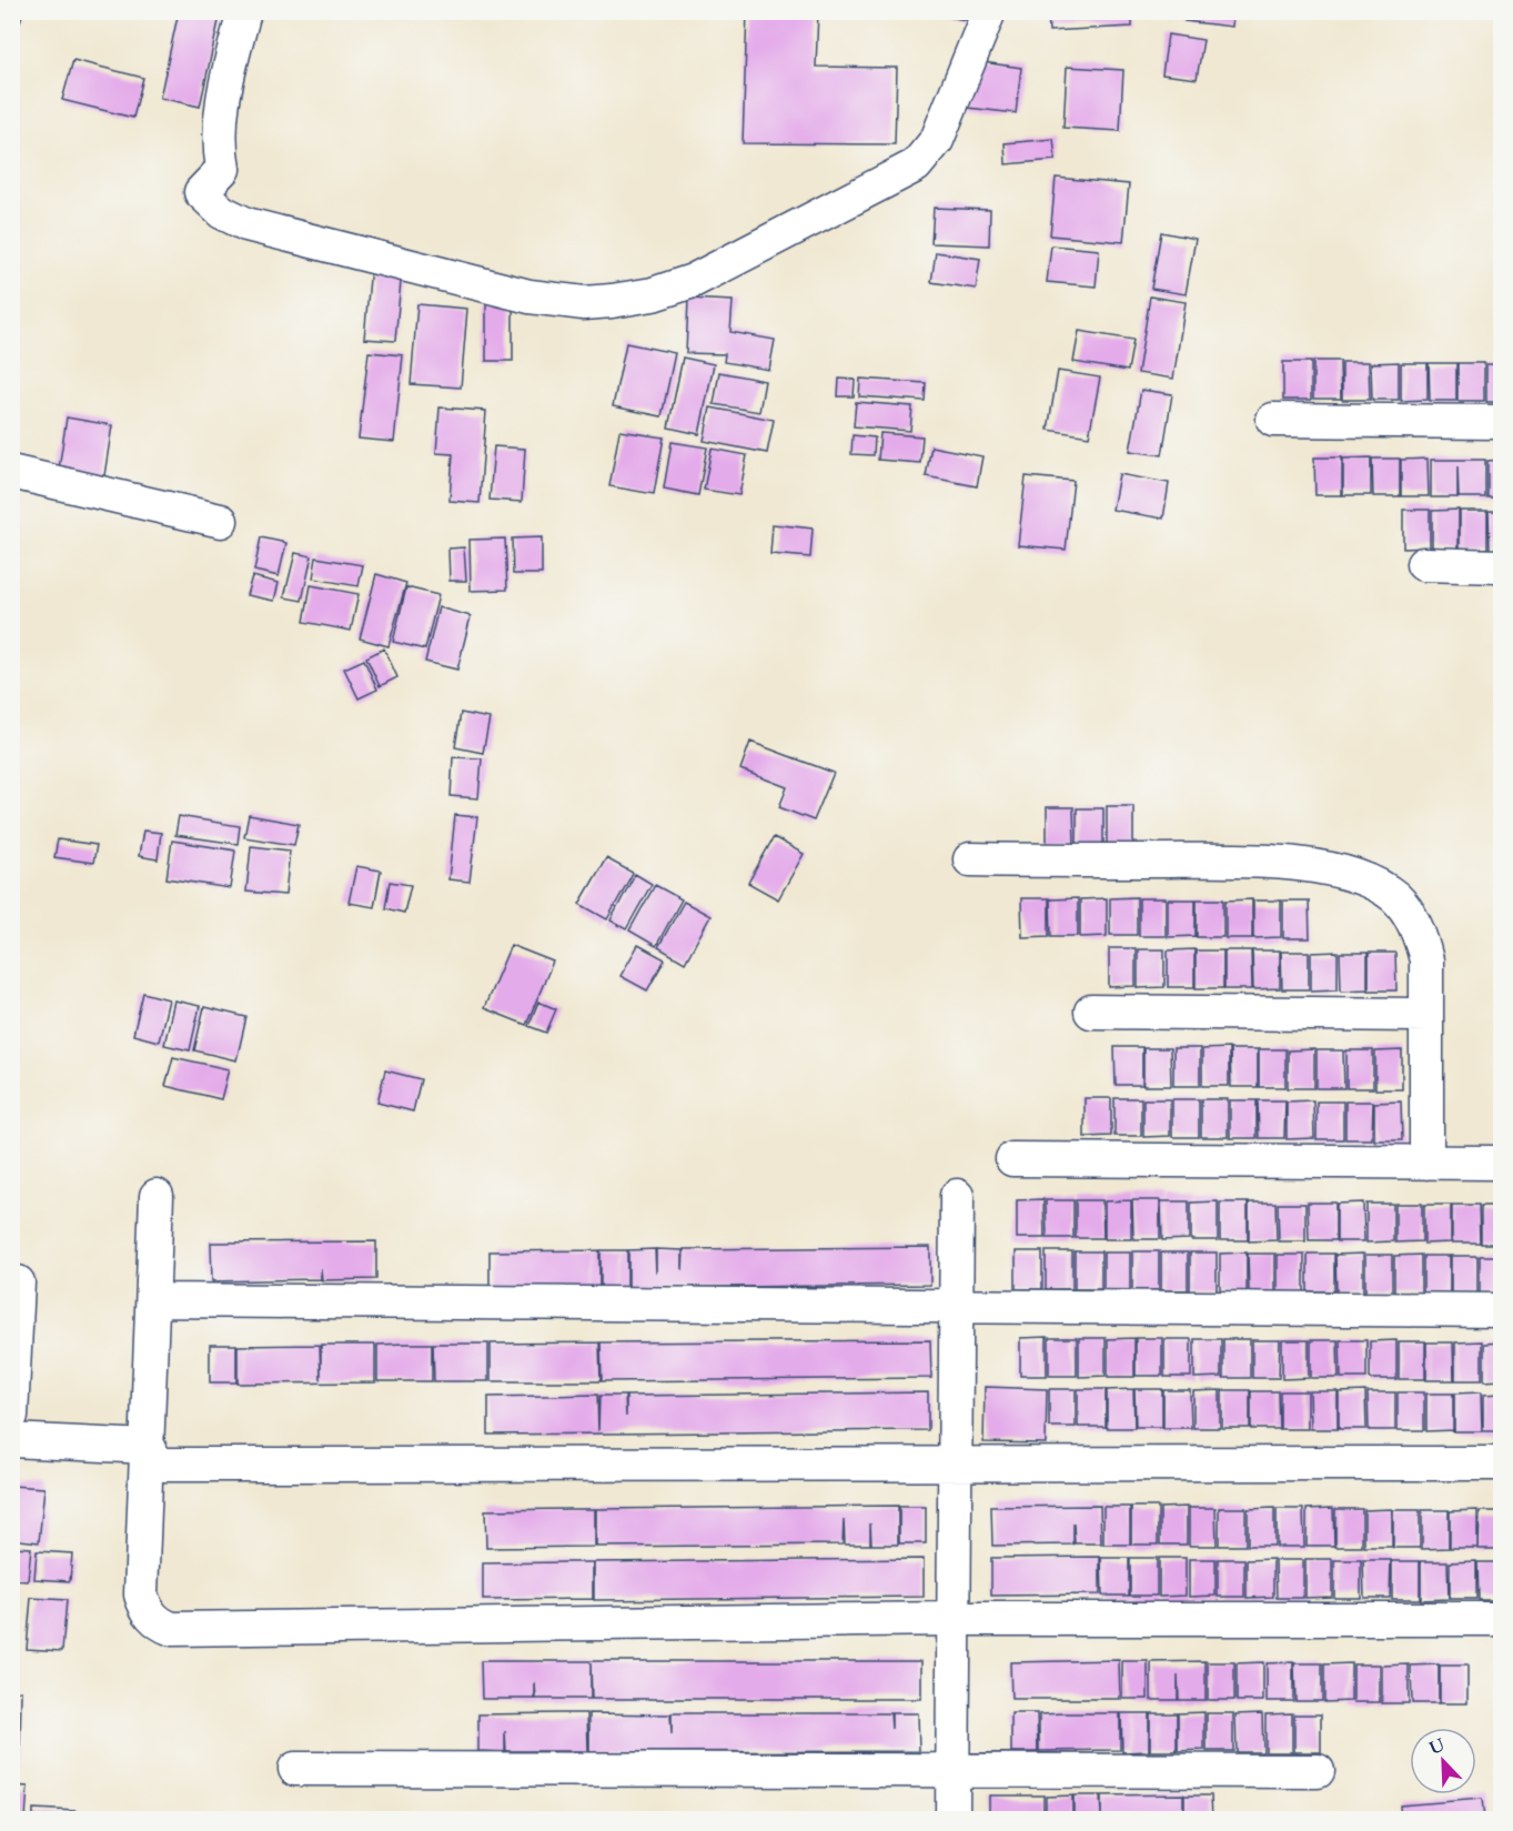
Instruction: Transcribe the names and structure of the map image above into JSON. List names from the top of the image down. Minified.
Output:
{"north":"top left"}
